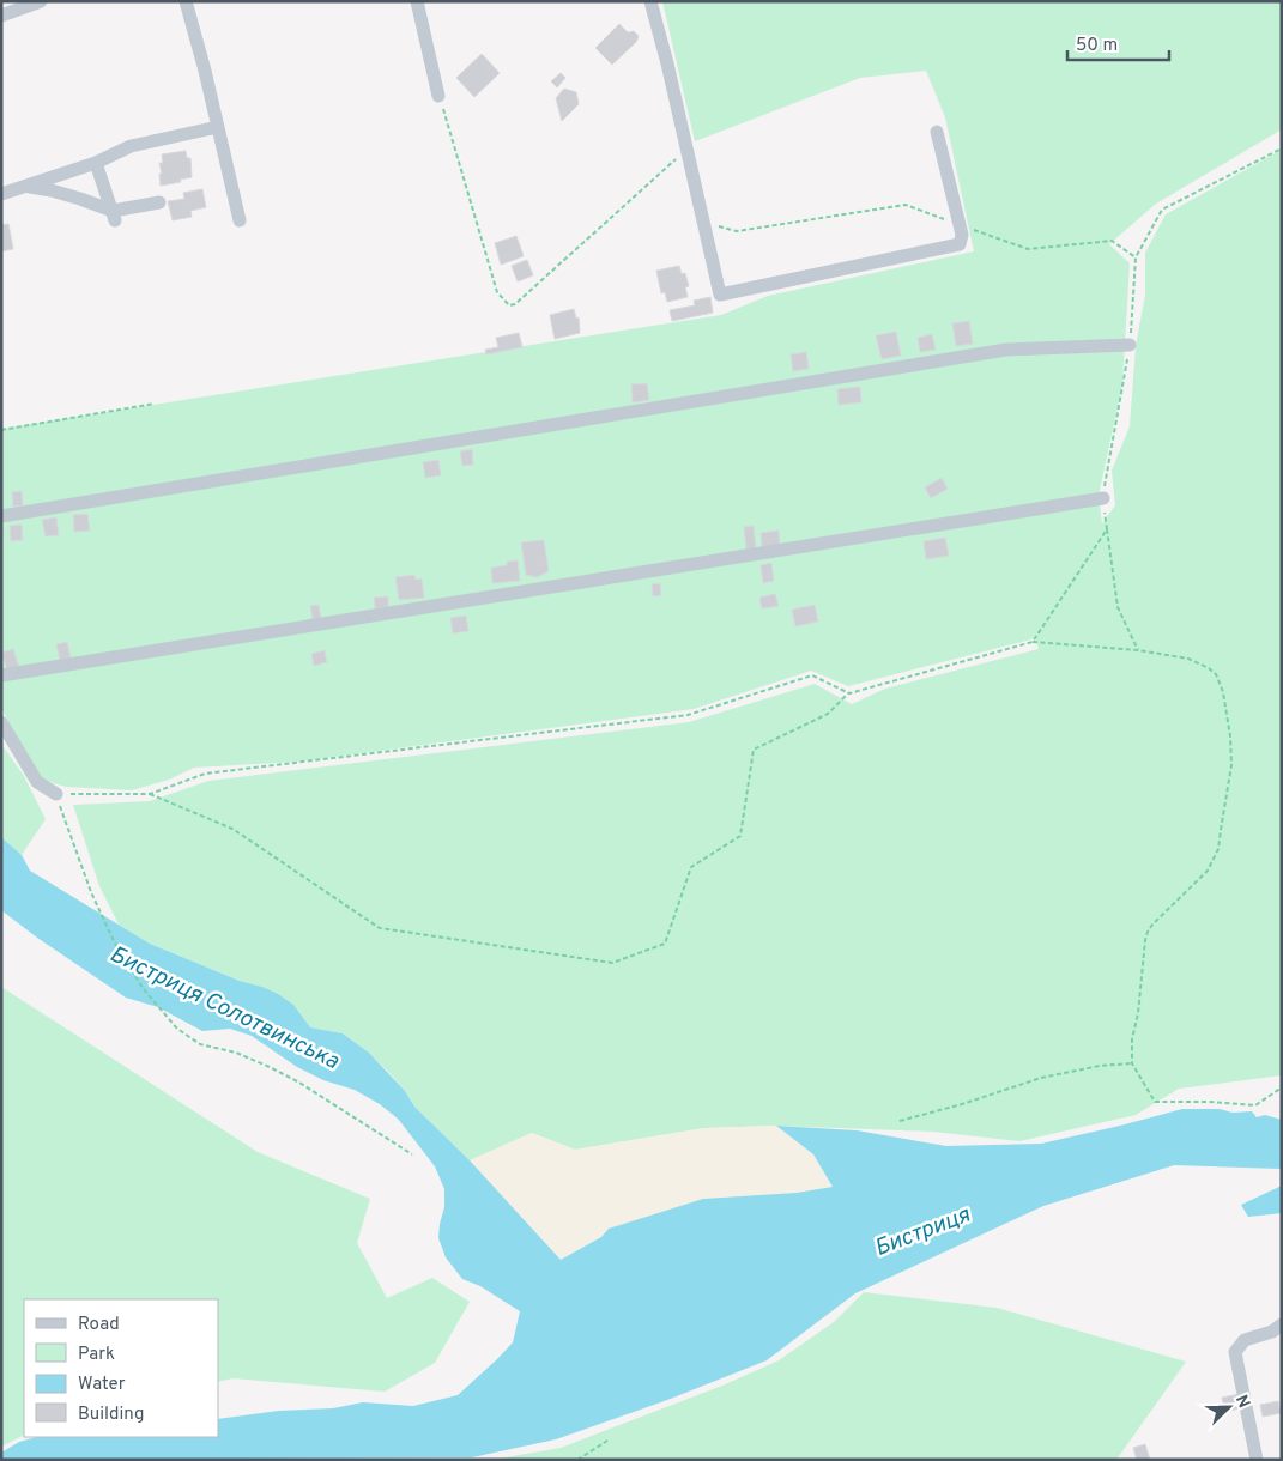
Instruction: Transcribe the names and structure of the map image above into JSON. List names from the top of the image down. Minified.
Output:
{"water":["Бистриця Солотвинська","Бистриця"],"legend":["Road","Park","Water","Building"],"scale_bar":"50 m","north":"top right"}
